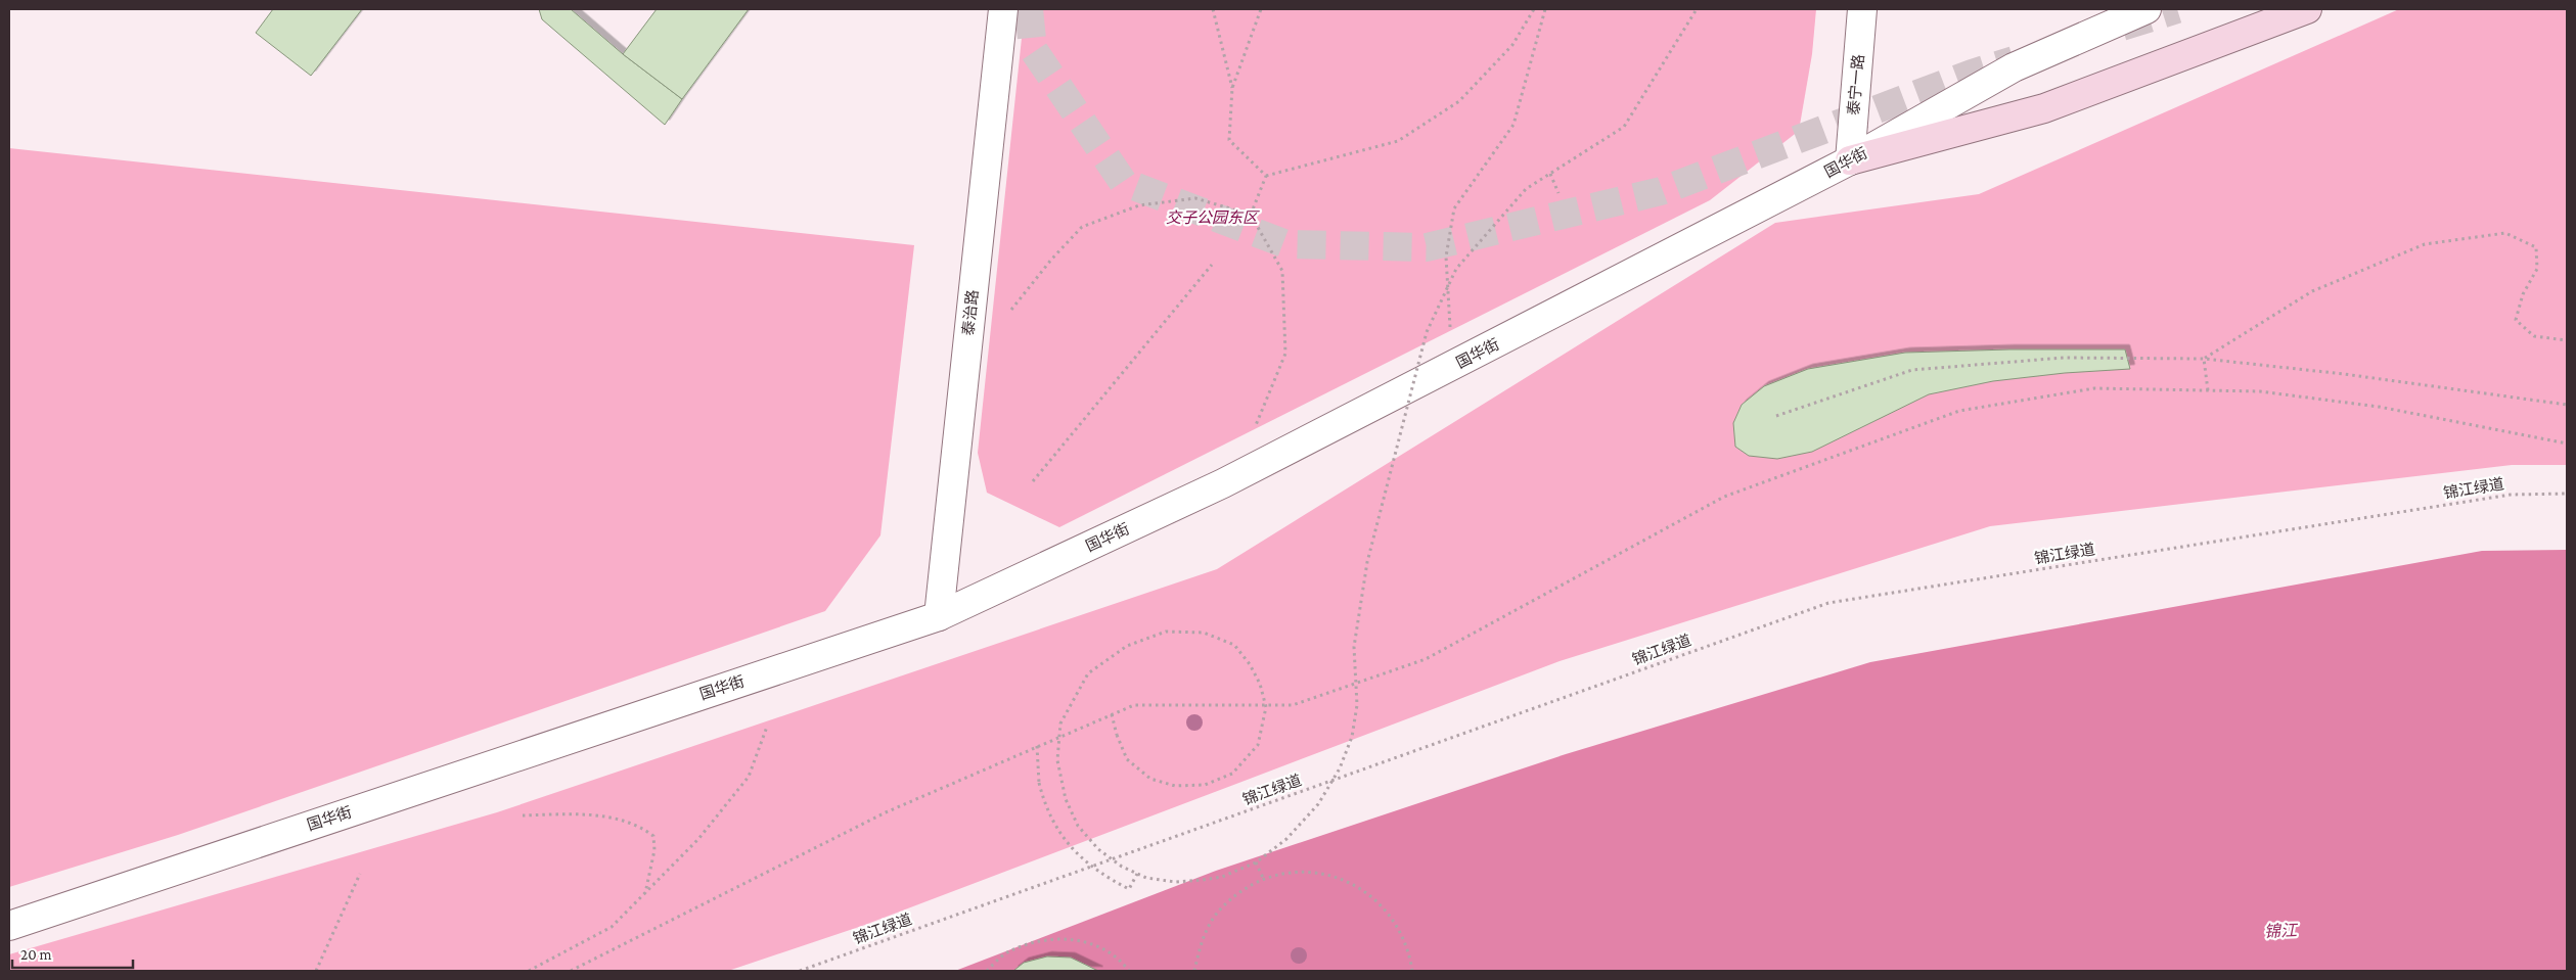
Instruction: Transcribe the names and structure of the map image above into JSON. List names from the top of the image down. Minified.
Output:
{"streets":{"street":["泰宁一路","国华街","泰治路"],"path":["锦江绿道"]},"crossings":[["泰宁一路","国华街"],["国华街","泰治路"]],"water":["锦江"],"parks":["交子公园东区"],"scale_bar":"20 m"}
